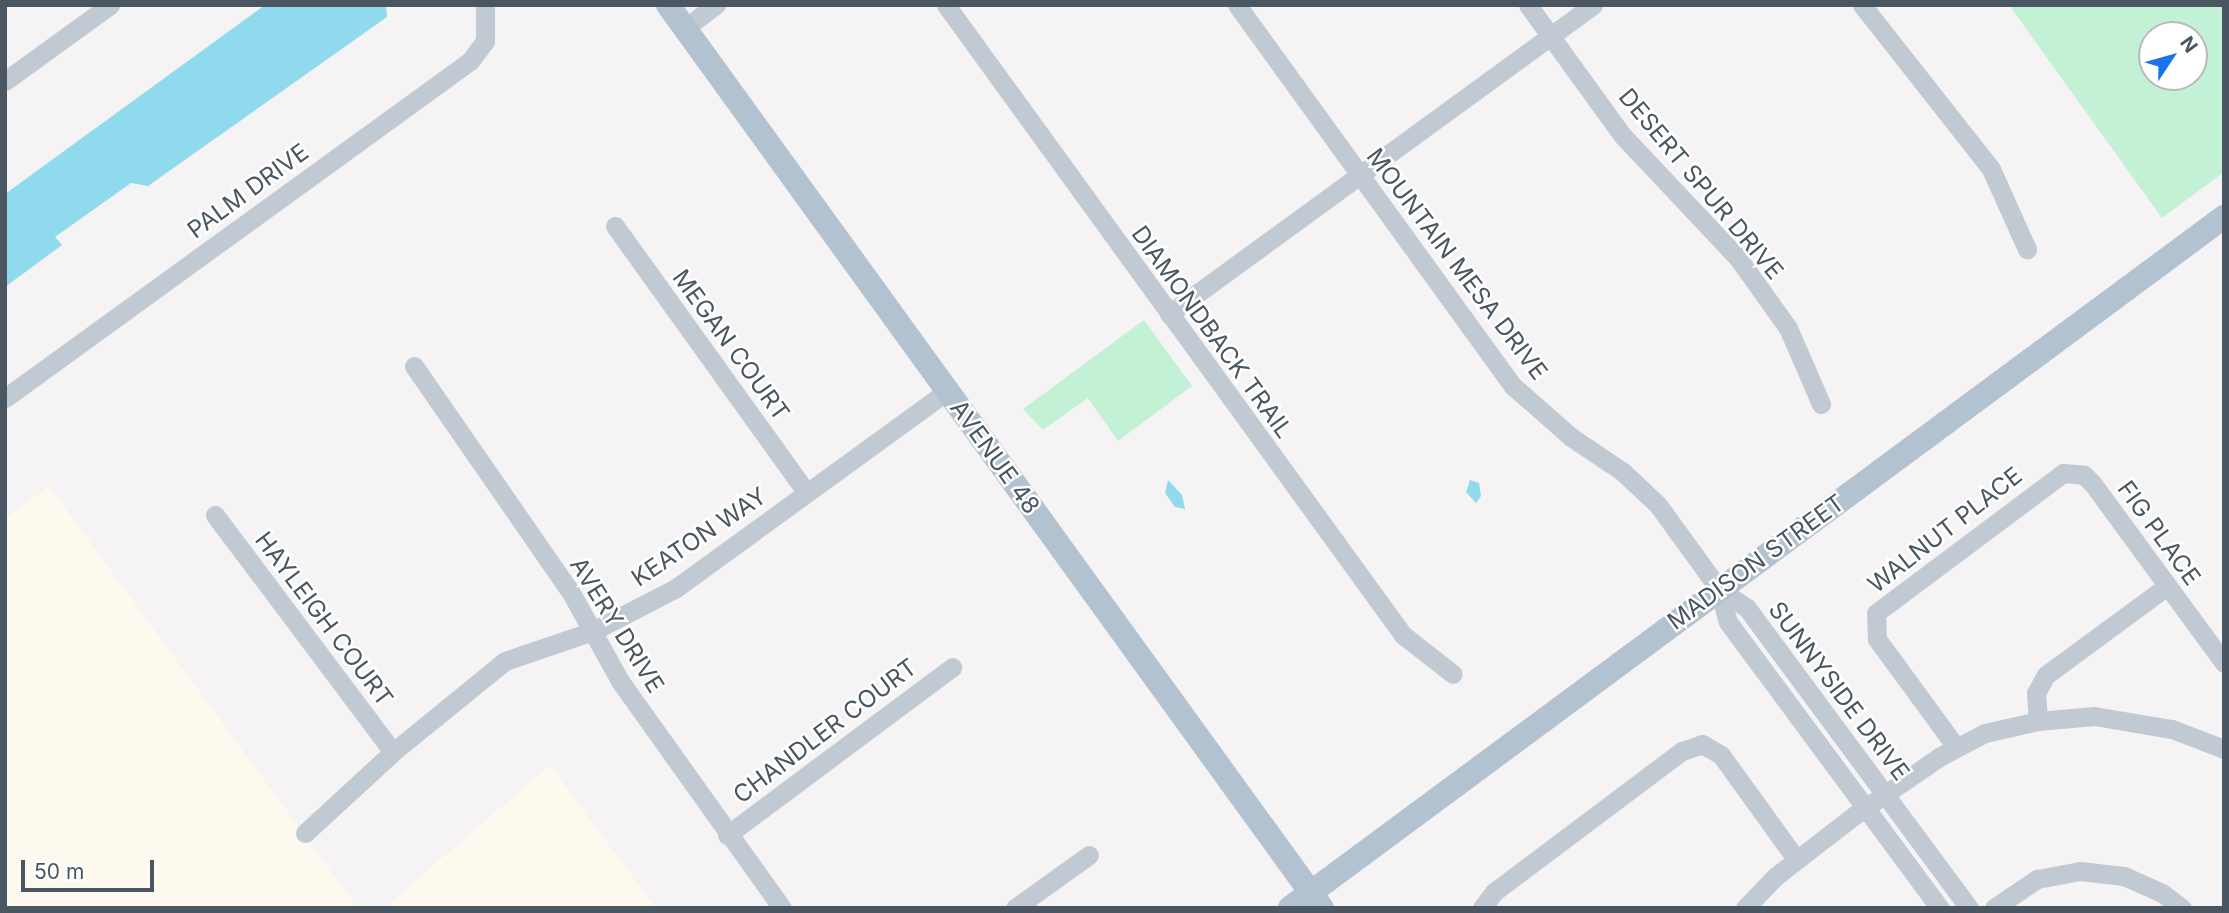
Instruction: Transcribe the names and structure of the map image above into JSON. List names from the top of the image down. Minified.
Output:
{"streets":{"main road":["AVENUE 48","MADISON STREET"],"street":["DESERT SPUR DRIVE","PALM DRIVE","MOUNTAIN MESA DRIVE","DIAMONDBACK TRAIL","MEGAN COURT","WALNUT PLACE","FIG PLACE","KEATON WAY","HAYLEIGH COURT","AVERY DRIVE","SUNNYSIDE DRIVE","CHANDLER COURT"]},"crossings":[["MOUNTAIN MESA DRIVE","MADISON STREET"],["MOUNTAIN MESA DRIVE","SUNNYSIDE DRIVE"],["MEGAN COURT","KEATON WAY"],["AVENUE 48","KEATON WAY"],["AVENUE 48","MADISON STREET"],["WALNUT PLACE","FIG PLACE"],["KEATON WAY","HAYLEIGH COURT"],["KEATON WAY","AVERY DRIVE"],["MADISON STREET","SUNNYSIDE DRIVE"],["AVERY DRIVE","CHANDLER COURT"]],"scale_bar":"50 m","north":"top right"}
